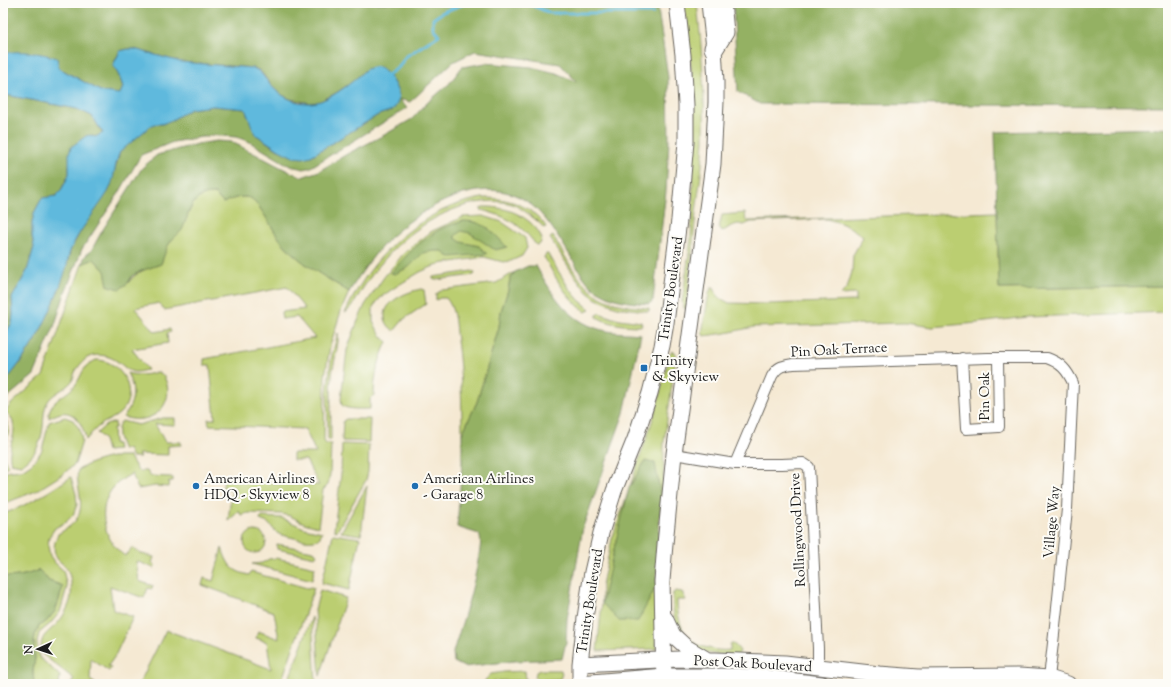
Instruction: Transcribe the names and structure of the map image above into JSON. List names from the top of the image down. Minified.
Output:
{"streets":{"main road":["Trinity Boulevard","Post Oak Boulevard"],"street":["Pin Oak Terrace","Pin Oak","Village Way","Rollingwood Drive"]},"crossings":[["Trinity Boulevard","Post Oak Boulevard"],["Pin Oak Terrace","Pin Oak"],["Pin Oak Terrace","Village Way"],["Pin Oak Terrace","Rollingwood Drive"],["Village Way","Post Oak Boulevard"],["Rollingwood Drive","Post Oak Boulevard"]],"places":{"transit":["Trinity & Skyview"],"other":["American Airlines HDQ - Skyview 8","American Airlines - Garage 8"]},"north":"left"}
